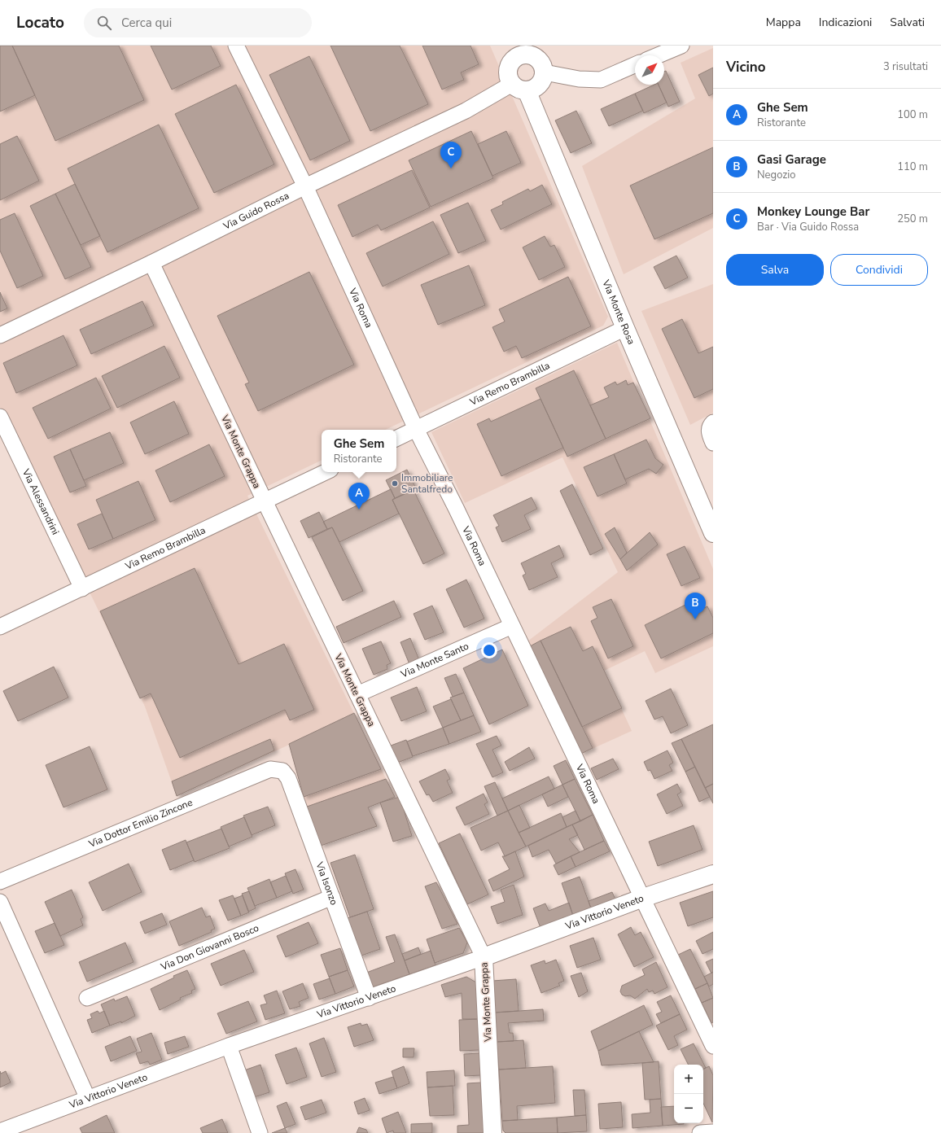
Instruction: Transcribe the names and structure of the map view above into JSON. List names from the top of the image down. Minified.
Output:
{"streets":{"street":["Via Guido Rossa","Via Roma","Via Monte Rosa","Via Remo Brambilla","Via Monte Grappa","Via Alessandrini","Via Monte Santo","Via Dottor Emilio Zincone","Via Isonzo","Via Vittorio Veneto","Via Don Giovanni Bosco"]},"crossings":[["Via Guido Rossa","Via Roma"],["Via Guido Rossa","Via Monte Rosa"],["Via Guido Rossa","Via Monte Grappa"],["Via Roma","Via Remo Brambilla"],["Via Roma","Via Monte Santo"],["Via Roma","Via Vittorio Veneto"],["Via Monte Rosa","Via Remo Brambilla"],["Via Remo Brambilla","Via Monte Grappa"],["Via Remo Brambilla","Via Alessandrini"],["Via Monte Grappa","Via Monte Santo"],["Via Monte Grappa","Via Vittorio Veneto"],["Via Dottor Emilio Zincone","Via Isonzo"],["Via Isonzo","Via Vittorio Veneto"],["Via Isonzo","Via Don Giovanni Bosco"]],"places":["Immobiliare Santalfredo"],"north":"top right","page":{"header":"Locato","search":"Cerca qui","nav":["Mappa","Indicazioni","Salvati"],"heading":["Vicino","3 risultati"],"list":[{"mark":"A","name":"Ghe Sem","note":"Ristorante","value":"100 m"},{"mark":"B","name":"Gasi Garage","note":"Negozio","value":"110 m"},{"mark":"C","name":"Monkey Lounge Bar","note":"Bar · Via Guido Rossa","value":"250 m"}],"pins":["C","A","B"],"buttons":["Salva","Condividi"],"popup":["Ghe Sem","Ristorante"],"map_buttons":["+","−"]}}
